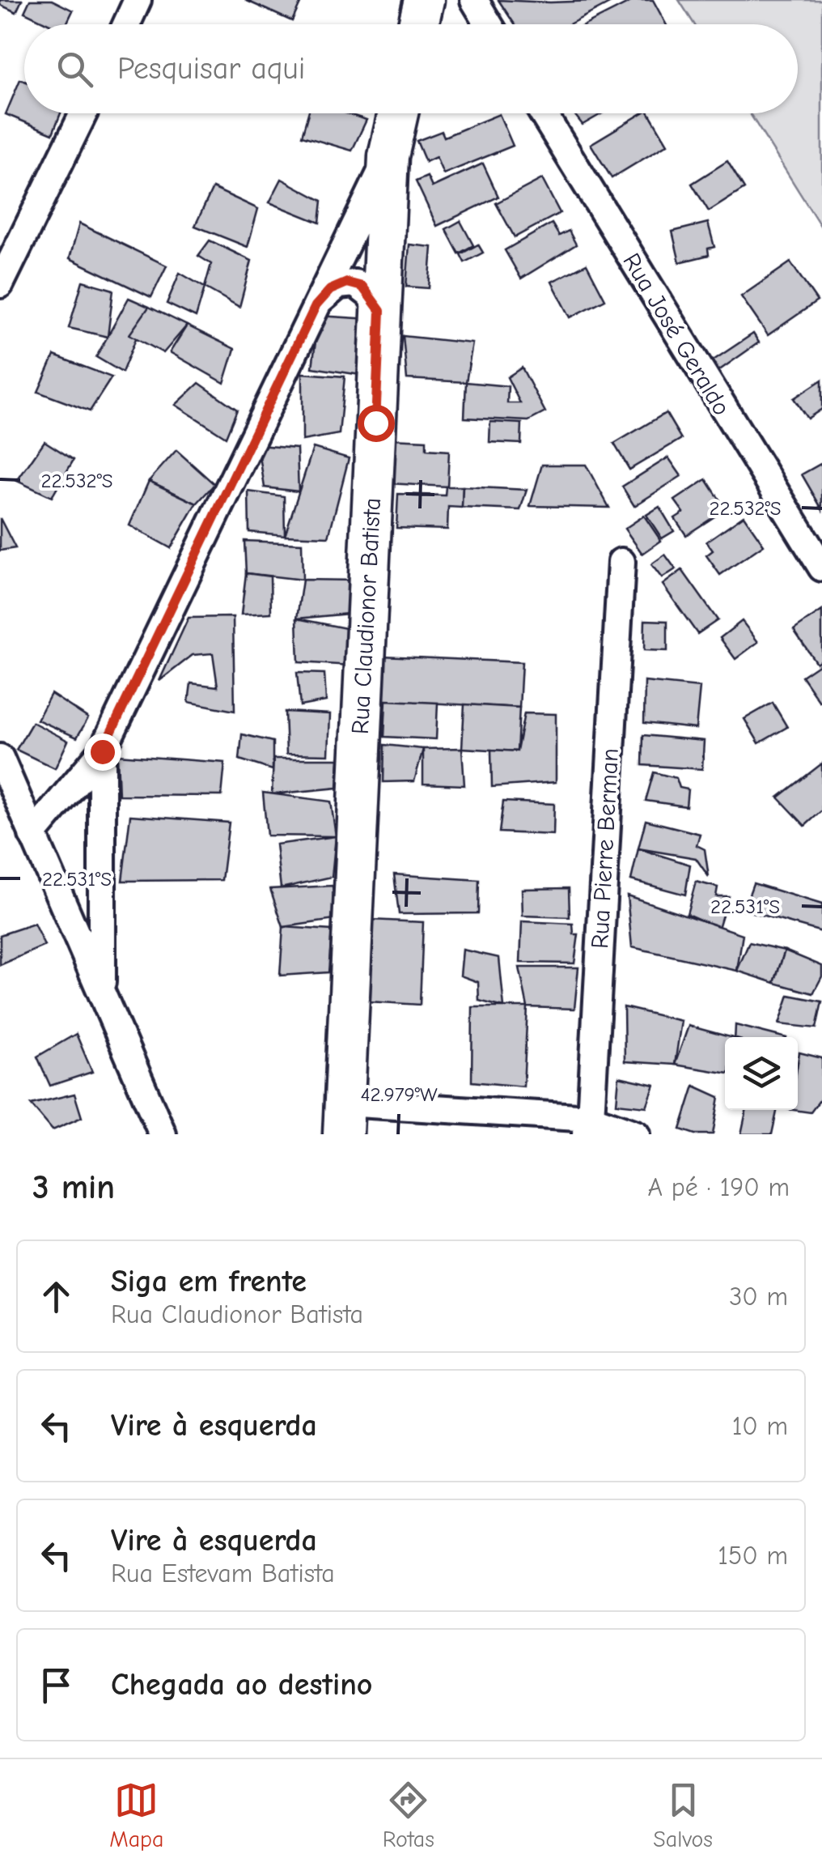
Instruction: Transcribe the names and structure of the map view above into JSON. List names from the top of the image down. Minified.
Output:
{"streets":{"main road":["Rua Claudionor Batista"],"street":["Rua José Geraldo","Rua Pierre Berman"]},"page":{"search":"Pesquisar aqui","heading":["3 min","A pé · 190 m"],"list":[["Siga em frente","Rua Claudionor Batista","30 m"],["Vire à esquerda","10 m"],["Vire à esquerda","Rua Estevam Batista","150 m"],"Chegada ao destino"],"nav":["Mapa","Rotas","Salvos"]},"coordinates":["22.532°S","22.531°S","42.979°W"]}
